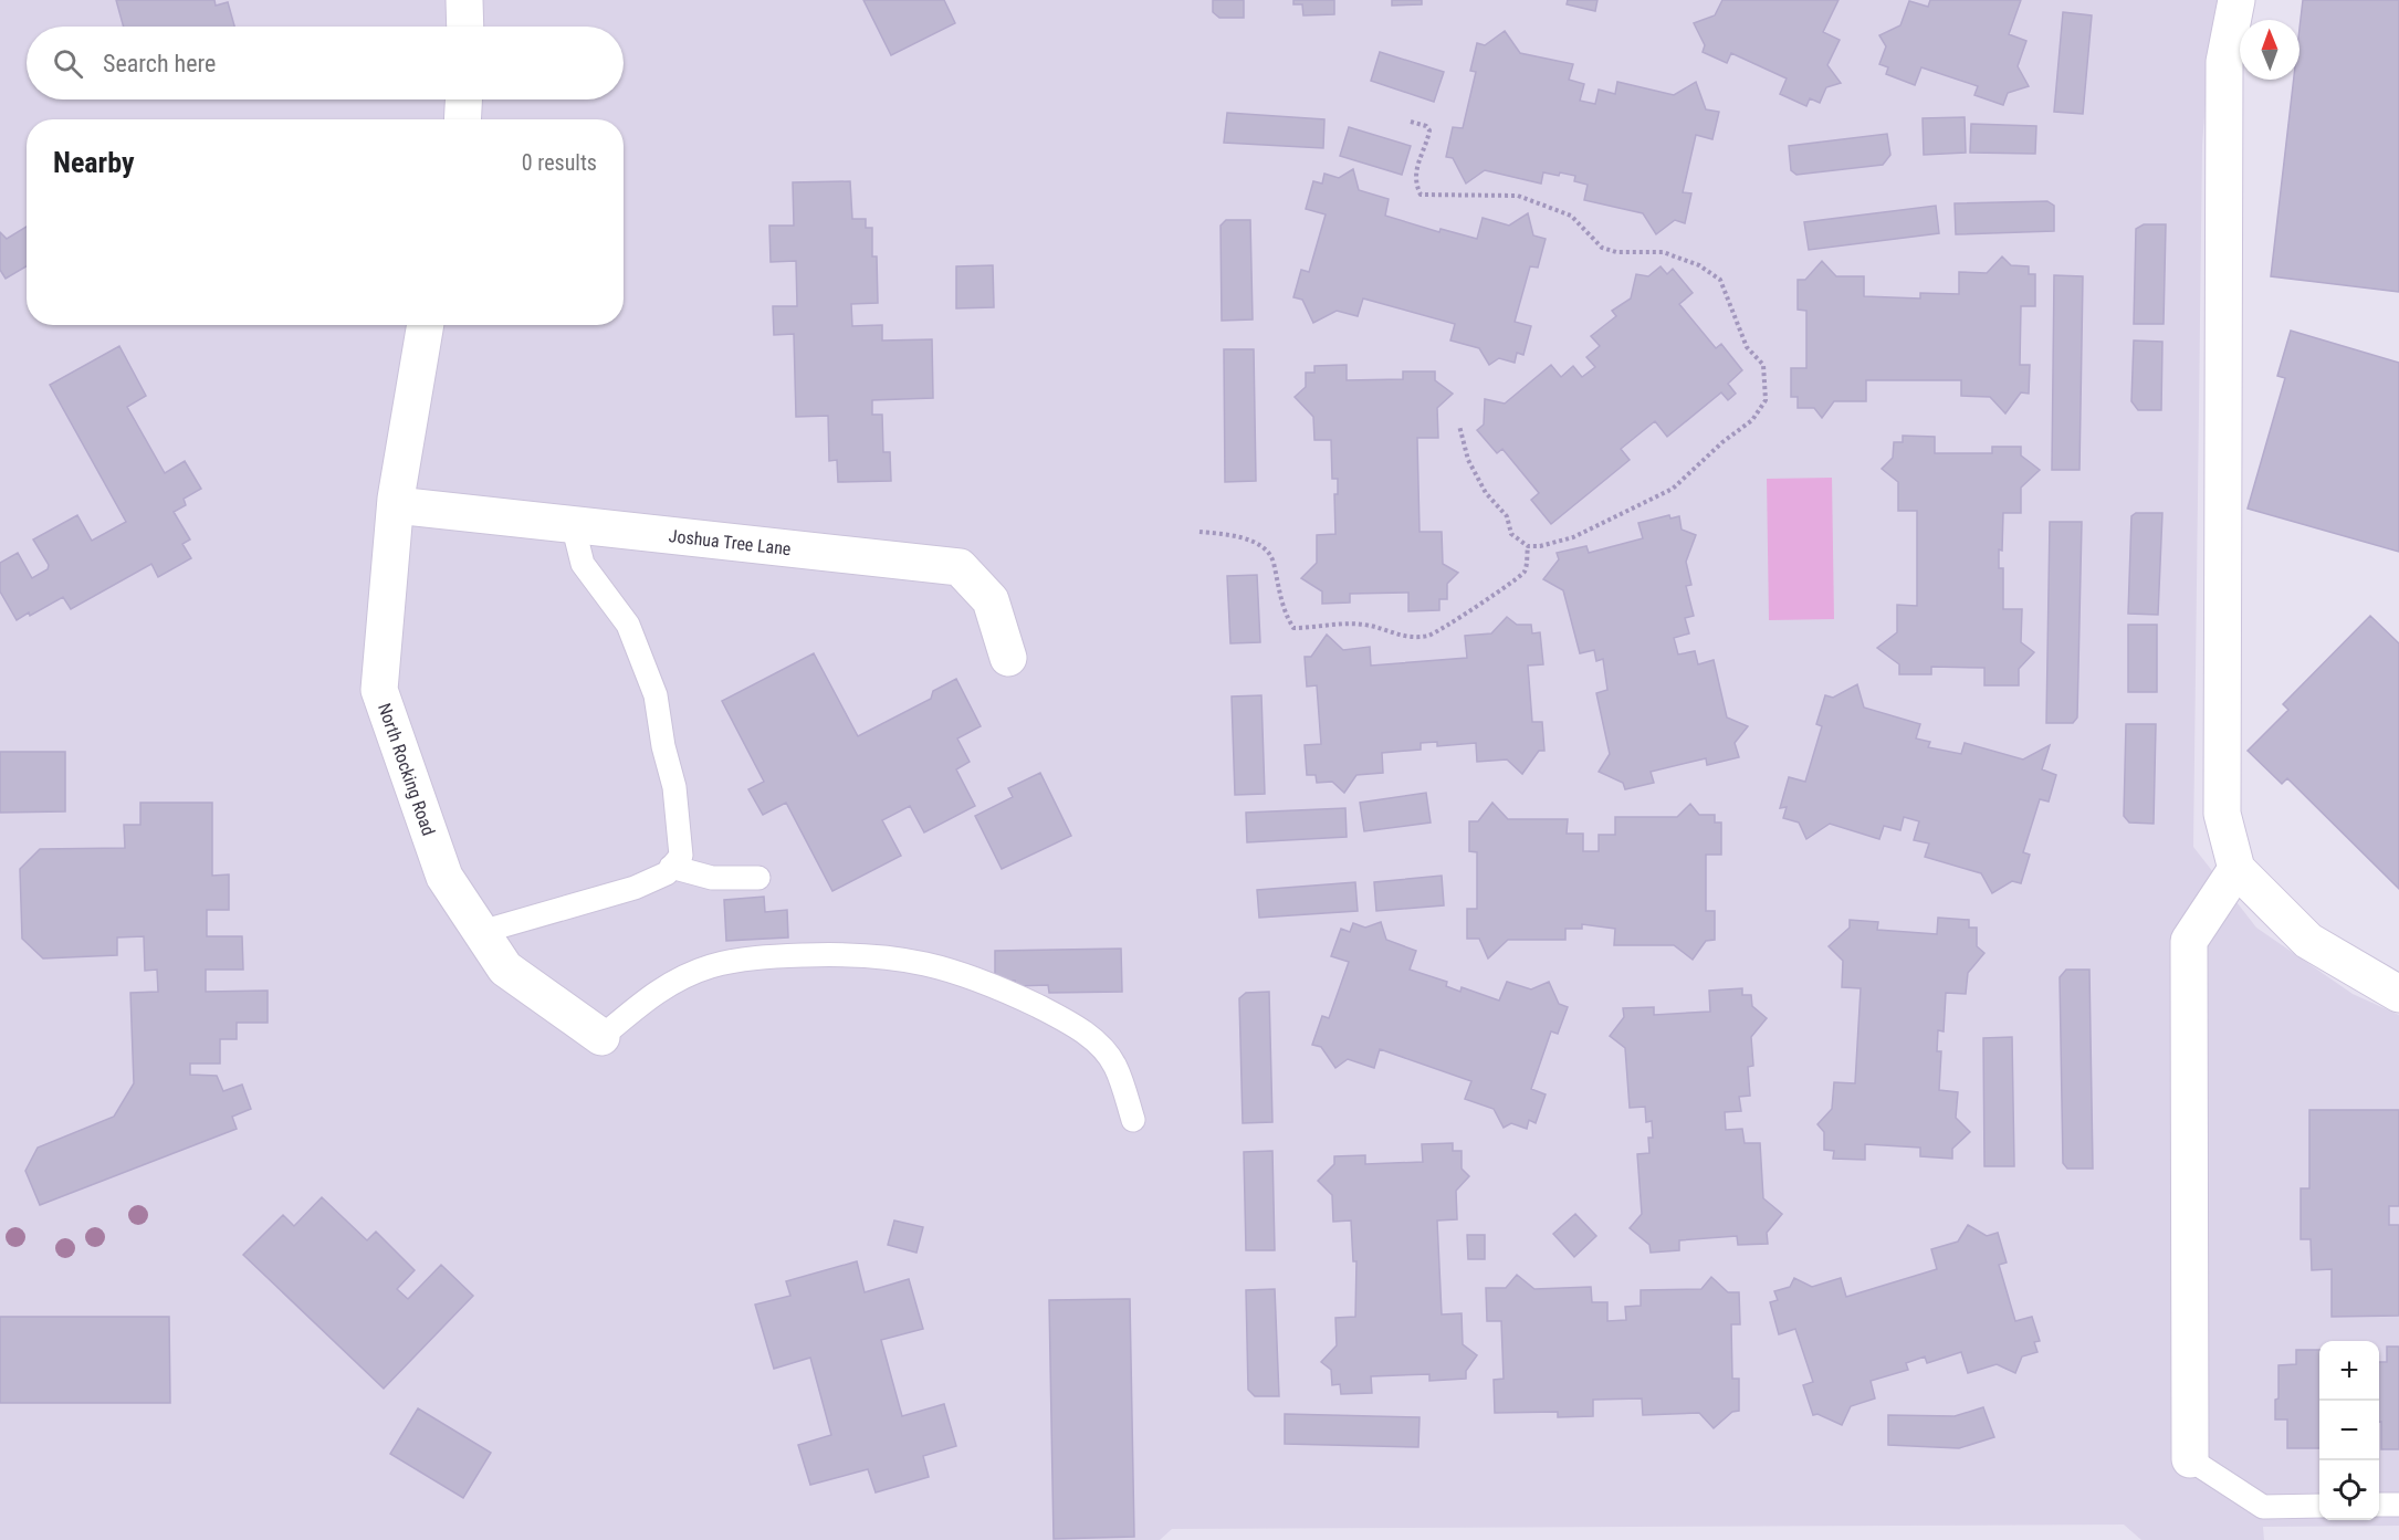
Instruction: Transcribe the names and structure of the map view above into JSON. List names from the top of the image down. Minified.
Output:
{"streets":{"street":["Joshua Tree Lane","North Rocking Road"]},"crossings":[["Joshua Tree Lane","North Rocking Road"]],"north":"top","page":{"search":"Search here","heading":["Nearby","0 results"],"map_buttons":["+","−"]}}
